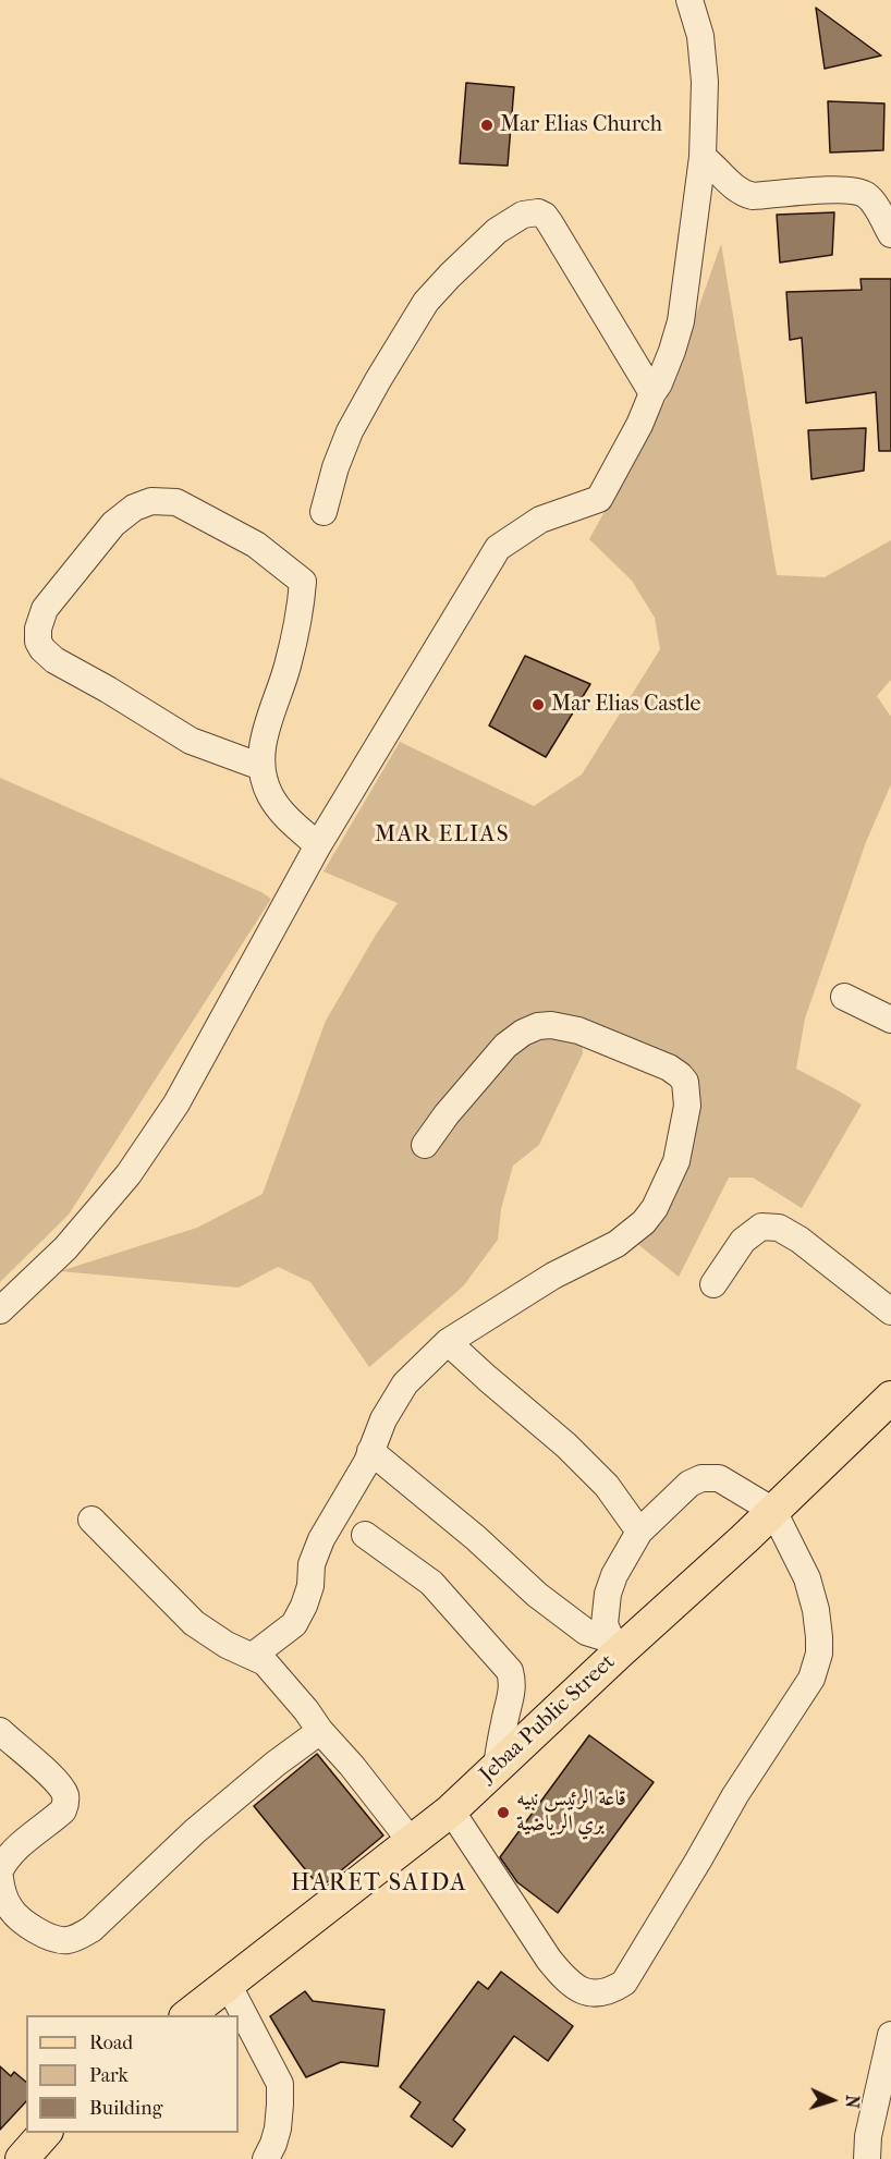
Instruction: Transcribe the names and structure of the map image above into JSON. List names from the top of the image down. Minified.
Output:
{"streets":{"main road":["Jebaa Public Street"]},"districts":["MAR ELIAS","HARET SAIDA"],"places":["Mar Elias Church","Mar Elias Castle","قاعة الرئيس نبيه بري الرياضية"],"legend":["Road","Park","Building"],"north":"right"}
